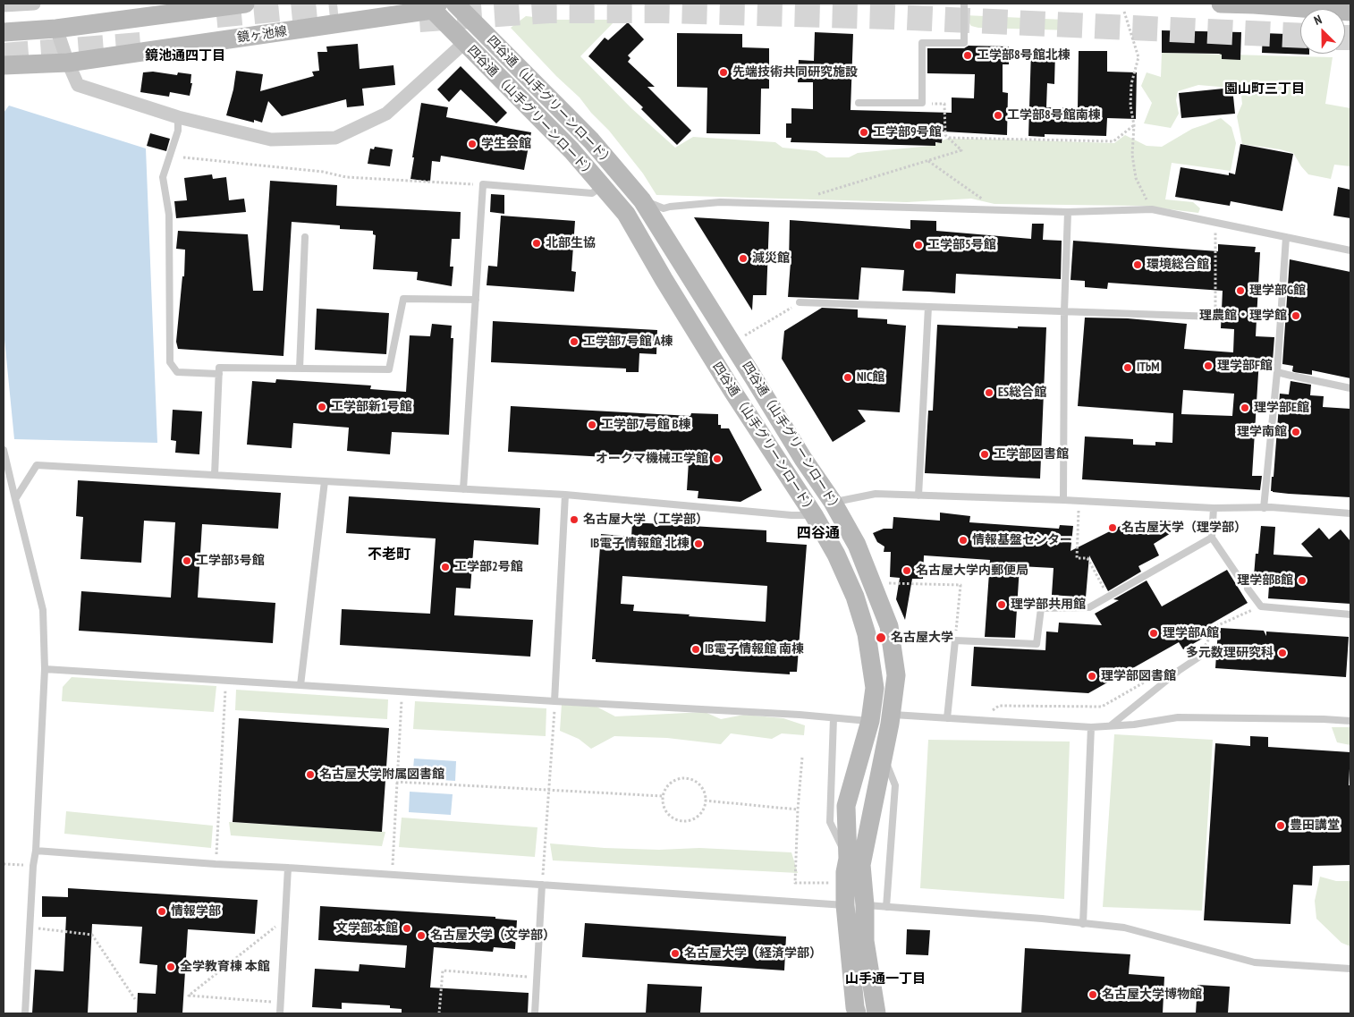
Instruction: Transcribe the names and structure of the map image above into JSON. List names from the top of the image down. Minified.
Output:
{"streets":{"street":["鏡ヶ池線","四谷通（山手グリーンロード）","四谷通 （山手グリーンロード）"]},"crossings":[["鏡ヶ池線","四谷通 （山手グリーンロード）"],["四谷通（山手グリーンロード）","四谷通 （山手グリーンロード）"]],"districts":["鏡池通四丁目","園山町三丁目","四谷通","不老町","山手通一丁目"],"places":["工学部8号館北棟","先端技術共同研究施設","工学部8号館南棟","工学部9号館","学生会館","北部生協","工学部5号館","減災館","環境総合館","理学部G館","理農館・理学館","工学部7号館 A棟","理学部F館","ITbM","NIC館","ES総合館","工学部新1号館","理学部E館","工学部7号館 B棟","理学南館","工学部図書館","オークマ機械工学館","名古屋大学（工学部）","名古屋大学（理学部）","情報基盤センター","IB電子情報館 北棟","工学部3号館","工学部2号館","名古屋大学内郵便局","理学部B館","理学部共用館","理学部A館","名古屋大学","IB電子情報館 南棟","多元数理研究科","理学部図書館","名古屋大学附属図書館","豊田講堂","情報学部","文学部本館","名古屋大学（文学部）","名古屋大学（経済学部）","全学教育棟 本館","名古屋大学博物館"],"north":"top left"}
